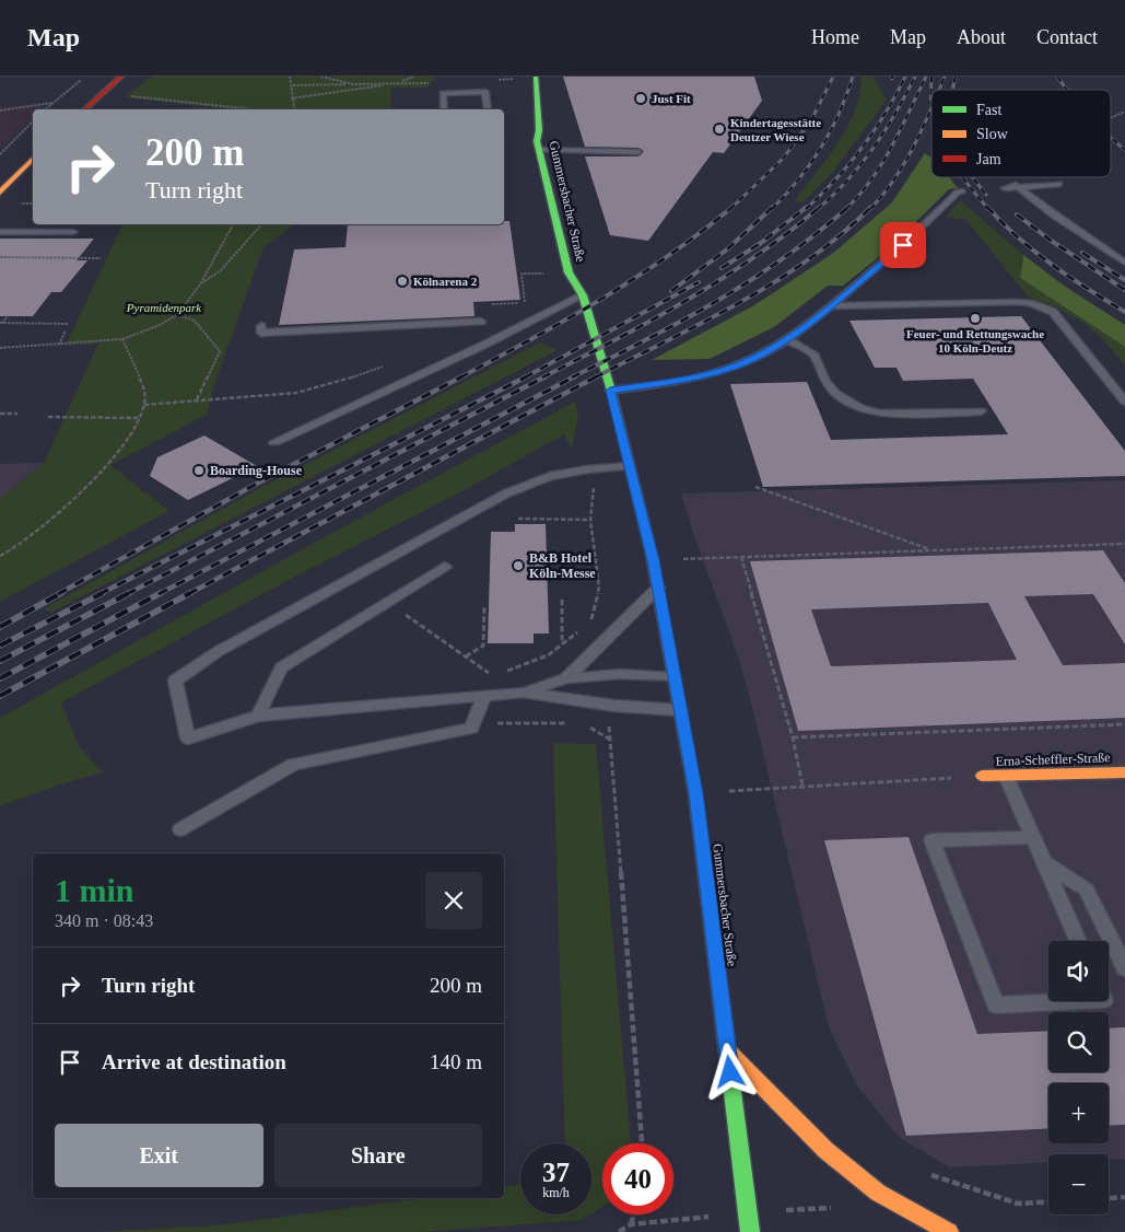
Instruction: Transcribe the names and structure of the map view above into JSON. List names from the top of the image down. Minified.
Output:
{"streets":{"street":["Gummersbacher Straße","Erna-Scheffler-Straße"]},"parks":["Pyramidenpark"],"places":["Just Fit","Kindertagesstätte Deutzer Wiese","Kölnarena 2","Feuer- und Rettungswache 10 Köln-Deutz","Boarding-House","B&B Hotel Köln-Messe"],"legend":["Fast","Slow","Jam"],"page":{"header":"Map","nav":["Home","Map","About","Contact"],"turn":["200 m","Turn right"],"heading":["1 min","340 m · 08:43"],"map_buttons":["+","−"],"list":[{"name":"Turn right","value":"200 m"},{"name":"Arrive at destination","value":"140 m"}],"buttons":["Exit","Share"],"speed":"37 km/h","limit":"40"}}
